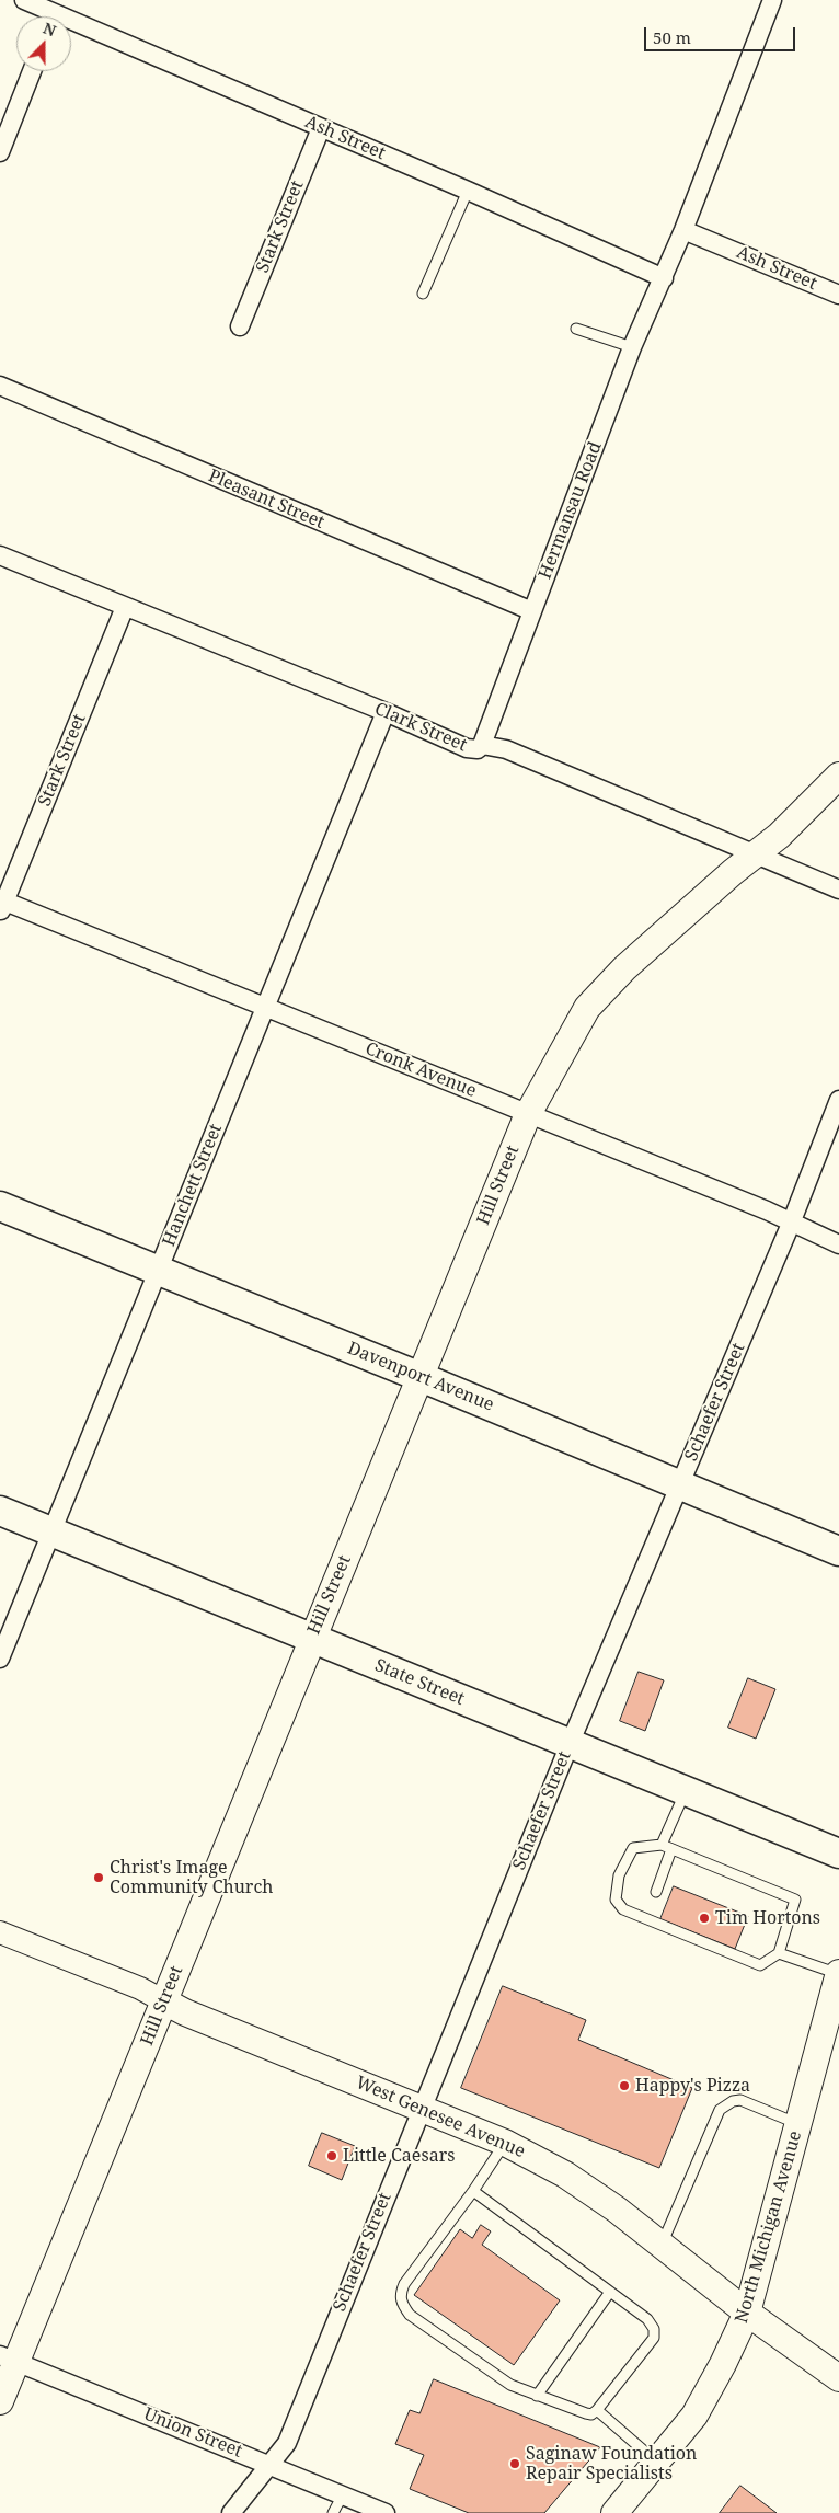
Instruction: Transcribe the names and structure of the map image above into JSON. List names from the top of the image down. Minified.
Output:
{"streets":{"main road":["Hill Street","Davenport Avenue","State Street","West Genesee Avenue","North Michigan Avenue"],"street":["Ash Street","Stark Street","Pleasant Street","Hermansau Road","Clark Street","Cronk Avenue","Hanchett Street","Schaefer Street","Union Street"]},"crossings":[["Ash Street","Stark Street"],["Ash Street","Hermansau Road"],["Stark Street","Clark Street"],["Stark Street","Cronk Avenue"],["Pleasant Street","Hermansau Road"],["Hermansau Road","Clark Street"],["Clark Street","Hanchett Street"],["Clark Street","Hill Street"],["Cronk Avenue","Hanchett Street"],["Cronk Avenue","Hill Street"],["Cronk Avenue","Schaefer Street"],["Hanchett Street","Davenport Avenue"],["Hanchett Street","State Street"],["Hill Street","Davenport Avenue"],["Hill Street","State Street"],["Hill Street","West Genesee Avenue"],["Hill Street","Union Street"],["Davenport Avenue","Schaefer Street"],["Schaefer Street","State Street"],["Schaefer Street","West Genesee Avenue"],["Schaefer Street","Union Street"],["West Genesee Avenue","North Michigan Avenue"]],"places":["Christ's Image Community Church","Tim Hortons","Happy's Pizza","Little Caesars","Saginaw Foundation Repair Specialists"],"scale_bar":"50 m","north":"top"}
